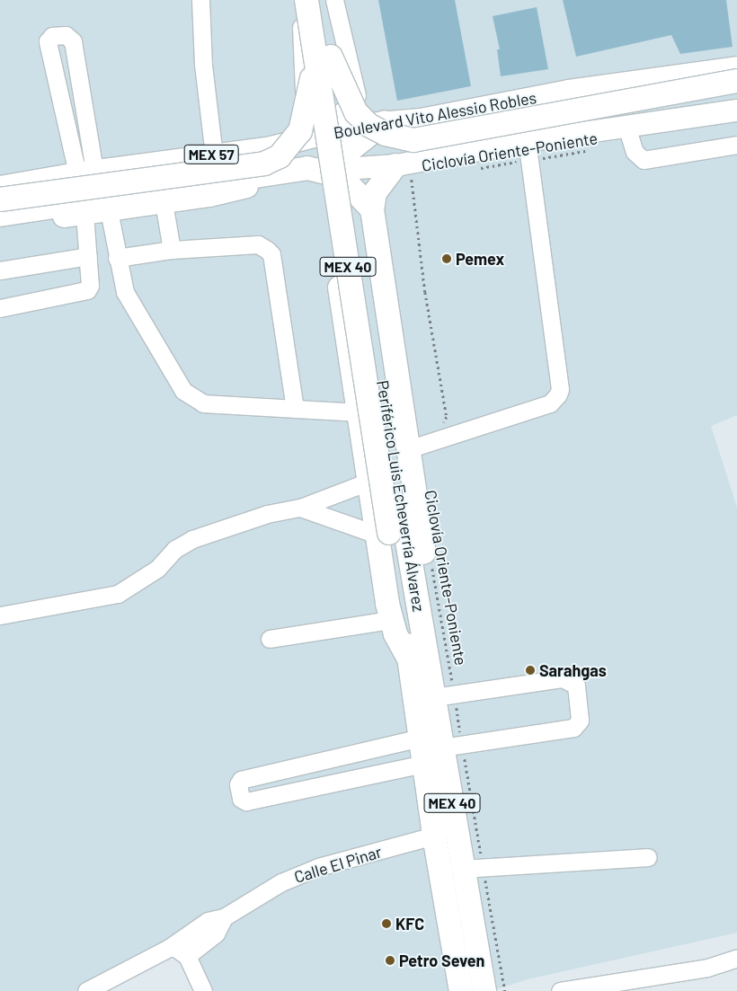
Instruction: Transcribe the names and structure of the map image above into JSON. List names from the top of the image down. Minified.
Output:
{"streets":{"highway":["MEX 40","Periférico Luis Echeverría Álvarez"],"main road":["Boulevard Vito Alessio Robles","MEX 57"],"street":["Calle El Pinar"],"path":["Ciclovía Oriente-Poniente"]},"crossings":[["Ciclovía Oriente-Poniente","Periférico Luis Echeverría Álvarez"],["Periférico Luis Echeverría Álvarez","Calle El Pinar"]],"places":["Pemex","Sarahgas","KFC","Petro Seven"]}
